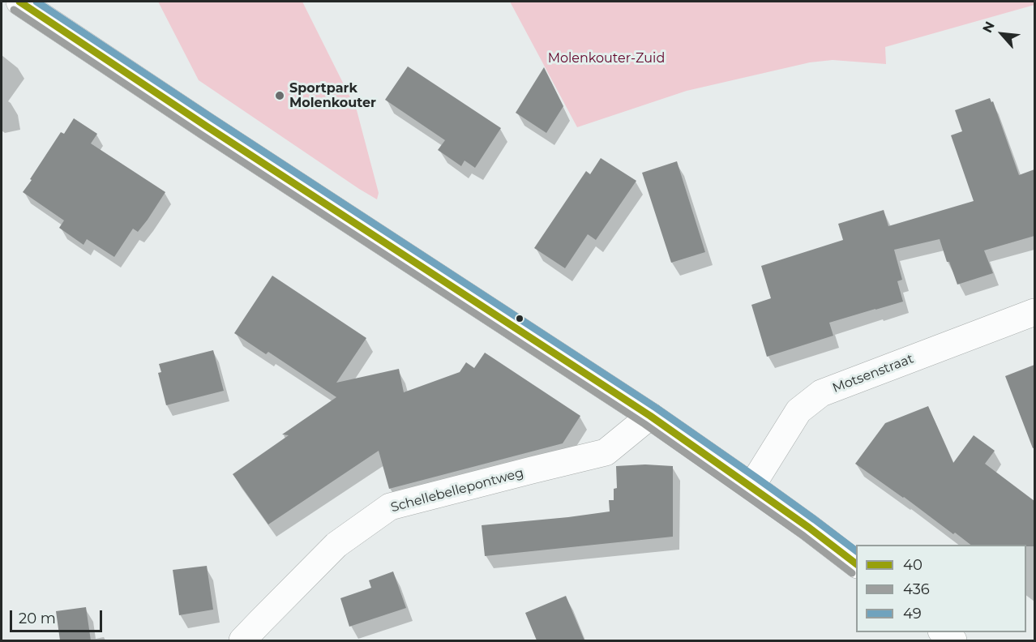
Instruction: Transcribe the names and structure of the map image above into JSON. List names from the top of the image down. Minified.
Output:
{"streets":{"main road":["Motsenstraat","Schellebellepontweg"]},"parks":["Molenkouter-Zuid"],"places":["Sportpark Molenkouter"],"lines":["transit line 40","transit line 49","transit line 436"],"legend":["40","436","49"],"scale_bar":"20 m","north":"top left"}
